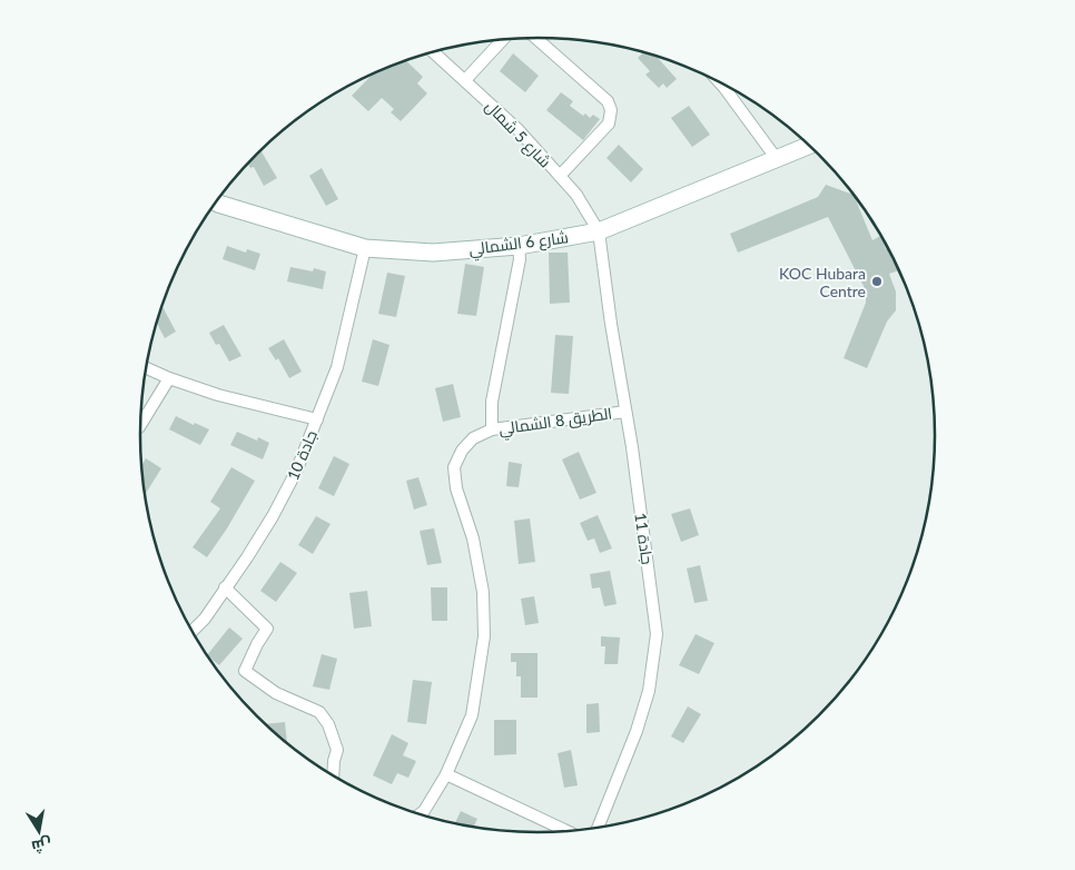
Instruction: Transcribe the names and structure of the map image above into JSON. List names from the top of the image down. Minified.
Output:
{"streets":{"street":["شارع 5 شمال","شارع 6 الشمالي","الطريق 8 الشمالي","جادة 10","جادة 11"]},"crossings":[["شارع 5 شمال","شارع 6 الشمالي"],["شارع 5 شمال","جادة 11"],["شارع 6 الشمالي","جادة 10"],["شارع 6 الشمالي","جادة 11"],["الطريق 8 الشمالي","جادة 11"]],"places":["KOC Hubara Centre"],"north":"bottom"}
